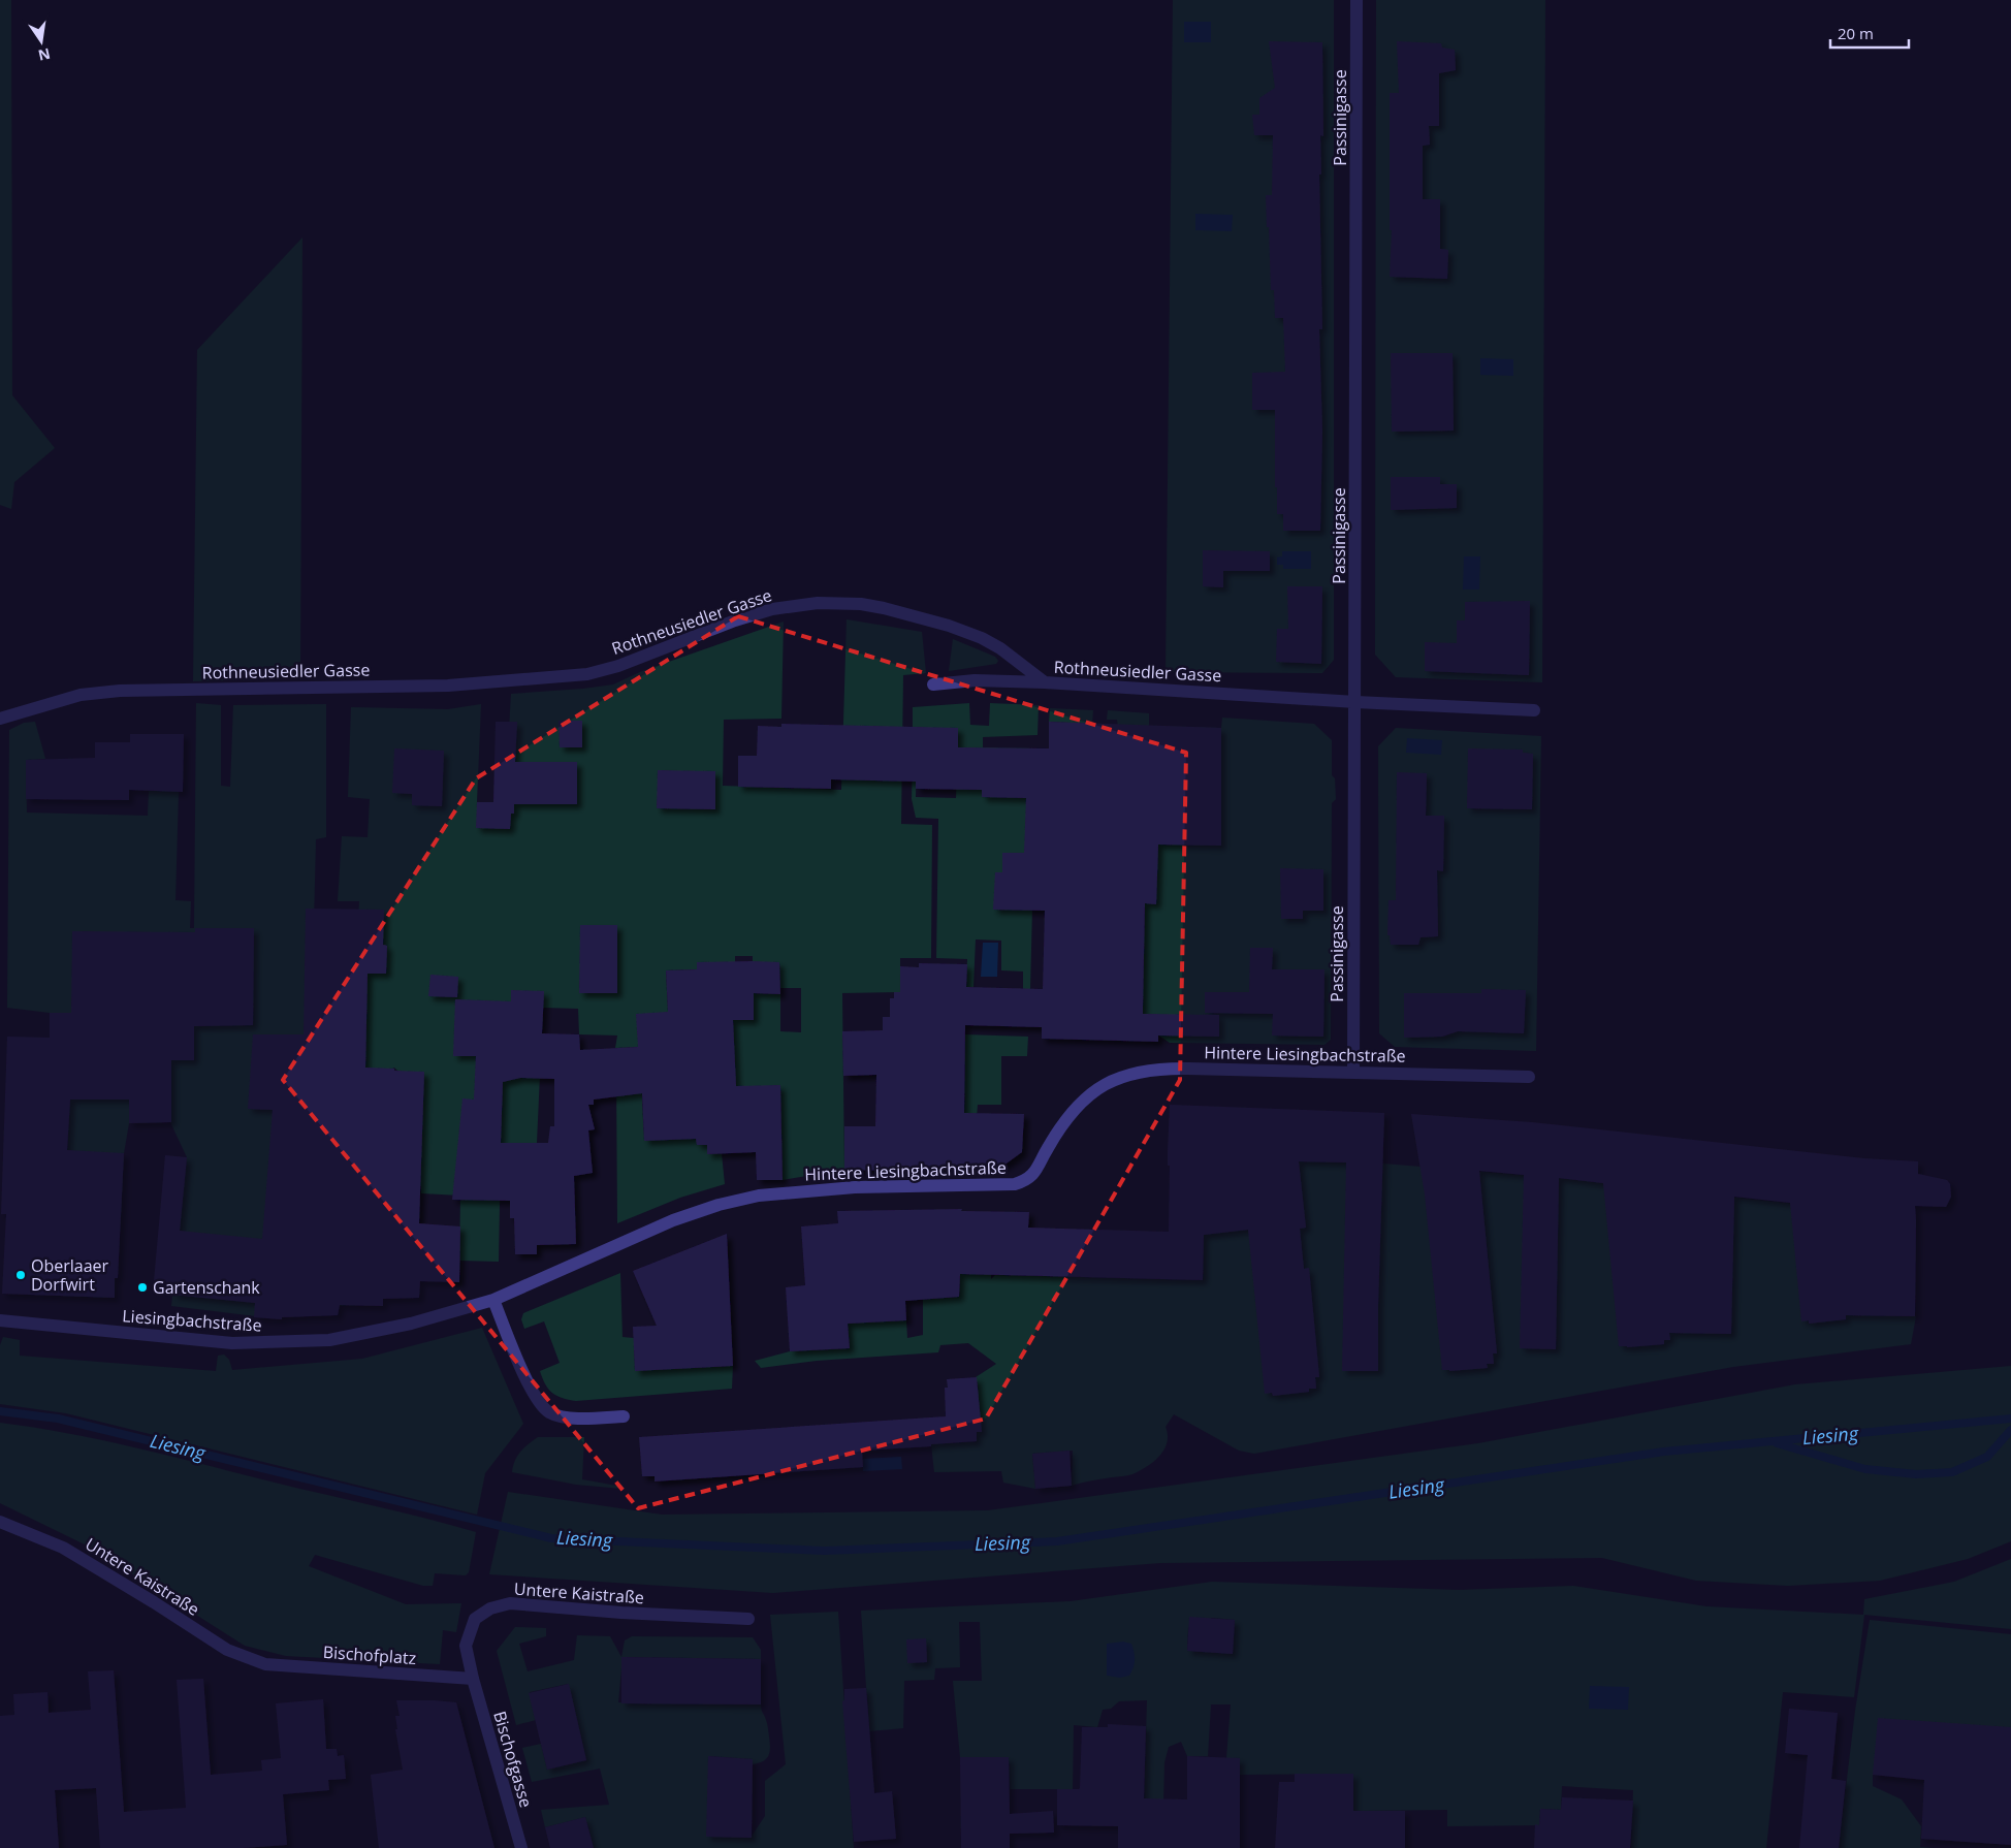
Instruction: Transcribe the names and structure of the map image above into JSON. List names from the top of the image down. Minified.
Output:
{"streets":{"street":["Passinigasse","Rothneusiedler Gasse","Hintere Liesingbachstraße","Liesingbachstraße","Untere Kaistraße","Bischofplatz","Bischofgasse"]},"crossings":[["Passinigasse","Rothneusiedler Gasse"],["Passinigasse","Hintere Liesingbachstraße"],["Hintere Liesingbachstraße","Liesingbachstraße"],["Untere Kaistraße","Bischofplatz"],["Untere Kaistraße","Bischofgasse"],["Bischofplatz","Bischofgasse"]],"water":["Liesing"],"places":["Oberlaaer Dorfwirt","Gartenschank"],"scale_bar":"20 m","north":"bottom"}
